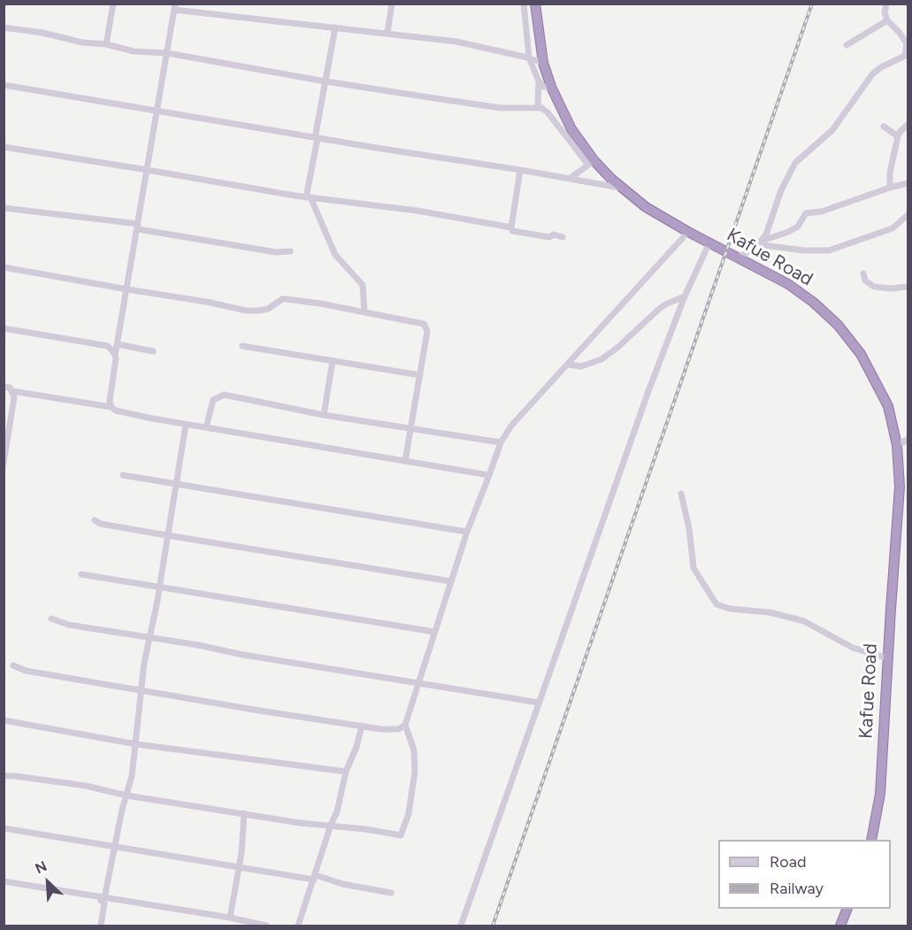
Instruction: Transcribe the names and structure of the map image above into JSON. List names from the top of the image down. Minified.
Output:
{"streets":{"highway":["Kafue Road"]},"legend":["Road","Railway"],"north":"top left"}
